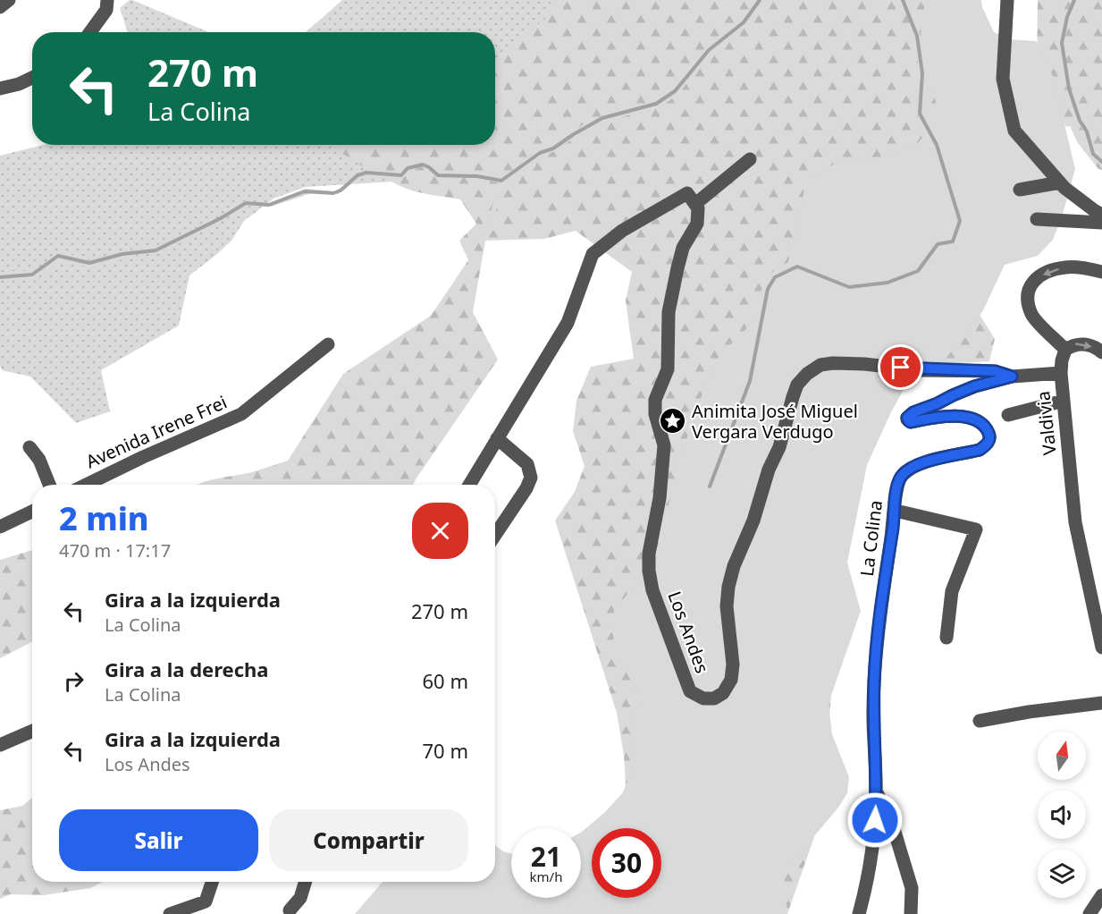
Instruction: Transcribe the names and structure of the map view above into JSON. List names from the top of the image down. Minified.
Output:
{"streets":{"street":["Valdivia","Avenida Irene Frei","La Colina","Los Andes"]},"crossings":[["Valdivia","Los Andes"],["La Colina","Los Andes"]],"places":{"place":["Animita José Miguel Vergara Verdugo"]},"north":"top","page":{"turn":["270 m","La Colina"],"heading":["2 min","470 m · 17:17"],"list":[{"name":"Gira a la izquierda","note":"La Colina","value":"270 m"},{"name":"Gira a la derecha","note":"La Colina","value":"60 m"},{"name":"Gira a la izquierda","note":"Los Andes","value":"70 m"}],"buttons":["Salir","Compartir"],"speed":"21 km/h","limit":"30"}}
